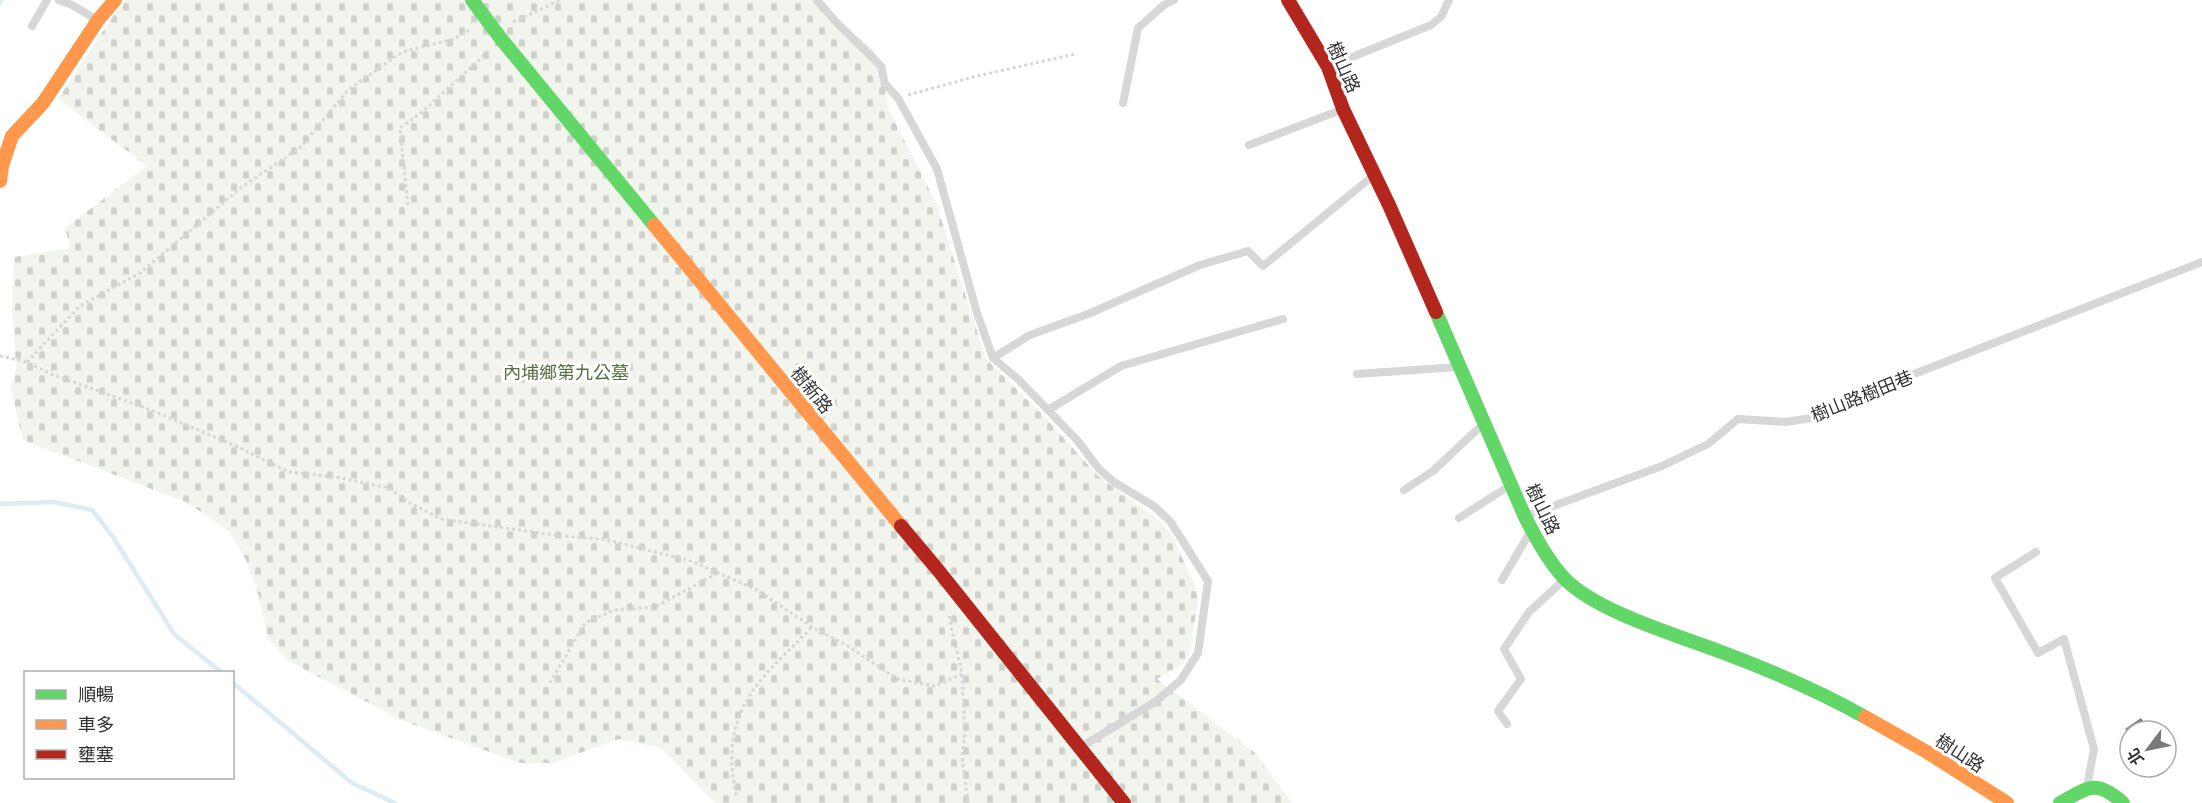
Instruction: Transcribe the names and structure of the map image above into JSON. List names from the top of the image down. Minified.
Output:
{"streets":{"street":["樹山路","樹新路"],"lane":["樹山路樹田巷"]},"crossings":[["樹山路","樹山路樹田巷"]],"parks":["內埔鄉第九公墓"],"legend":["順暢","車多","壅塞"],"north":"bottom left"}
